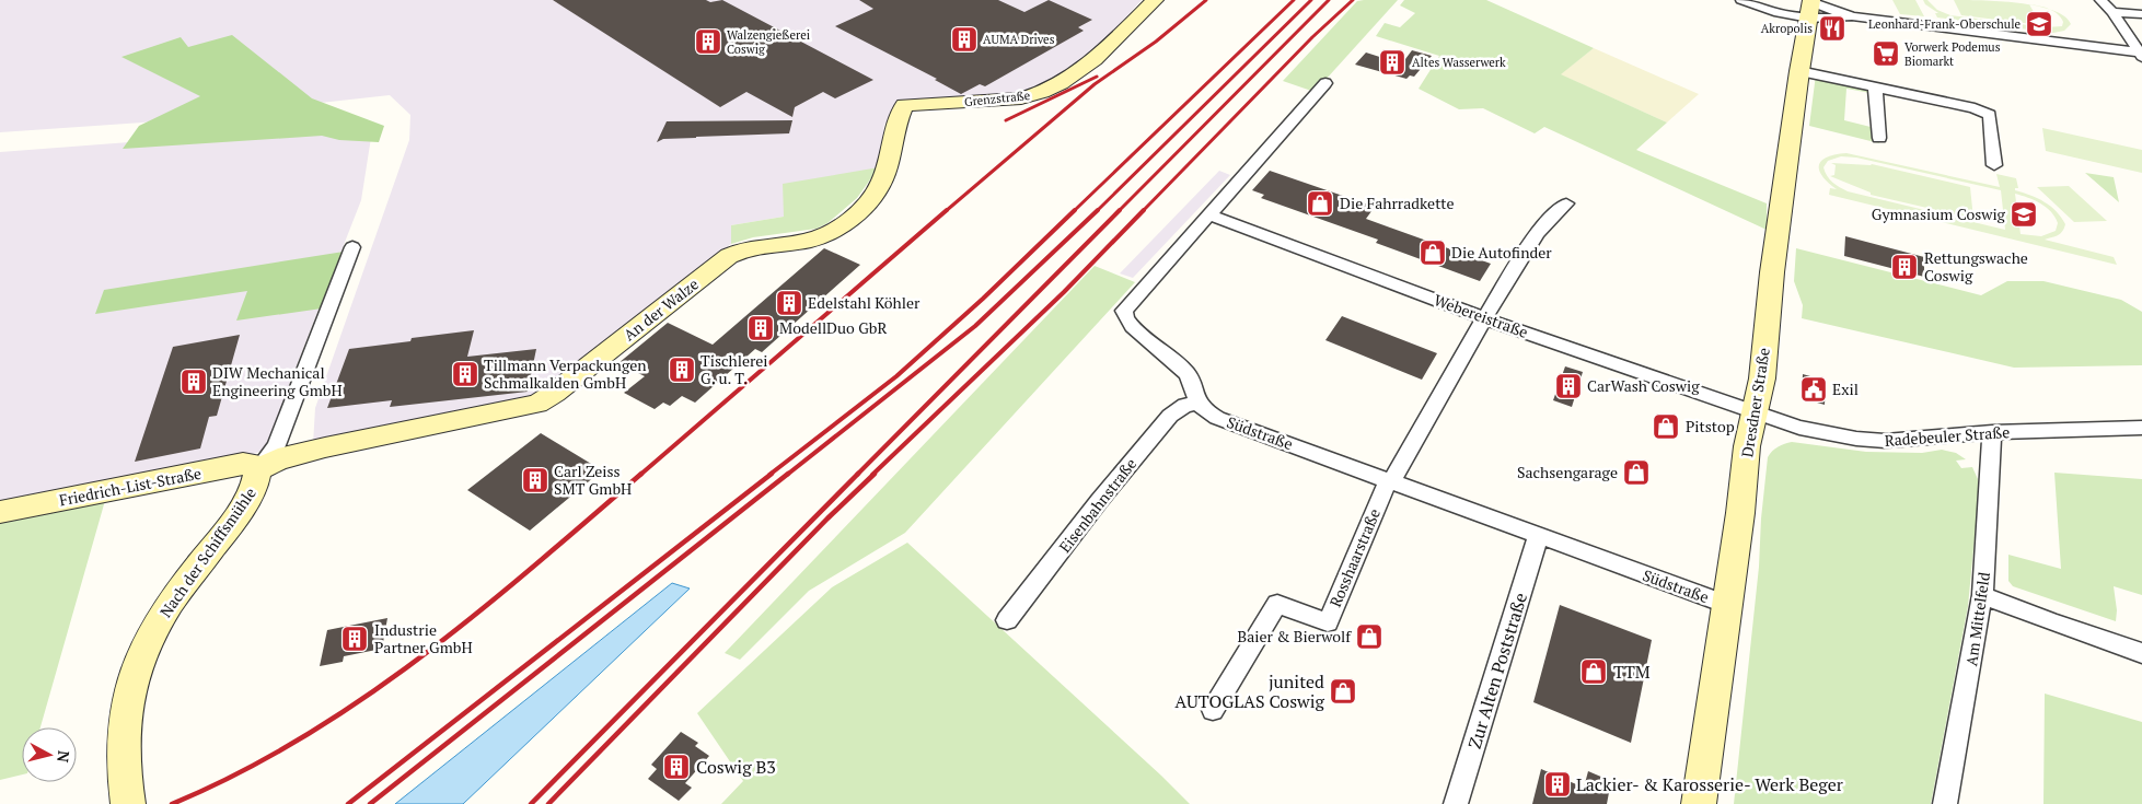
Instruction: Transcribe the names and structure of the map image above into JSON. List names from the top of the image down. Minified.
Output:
{"streets":{"street":["Grenzstraße","An der Walze","Webereistraße","Dresdner Straße","Südstraße","Radebeuler Straße","Friedrich-List-Straße","Eisenbahnstraße","Nach der Schiffsmühle","Rosshaarstraße","Am Mittelfeld","Zur Alten Poststraße"]},"crossings":[["Grenzstraße","An der Walze"],["An der Walze","Friedrich-List-Straße"],["An der Walze","Nach der Schiffsmühle"],["Webereistraße","Dresdner Straße"],["Webereistraße","Radebeuler Straße"],["Webereistraße","Rosshaarstraße"],["Dresdner Straße","Südstraße"],["Dresdner Straße","Radebeuler Straße"],["Südstraße","Eisenbahnstraße"],["Südstraße","Rosshaarstraße"],["Südstraße","Zur Alten Poststraße"],["Radebeuler Straße","Am Mittelfeld"],["Friedrich-List-Straße","Nach der Schiffsmühle"]],"places":{"school or university":["Leonhard-Frank-Oberschule","Gymnasium Coswig"],"restaurant":["Akropolis"],"building":["AUMA Drives","Walzengießerei Coswig","Altes Wasserwerk","Rettungswache Coswig","Edelstahl Köhler","ModellDuo GbR","Tischlerei G. u. T.","Tillmann Verpackungen Schmalkalden GmbH","DIW Mechanical Engineering GmbH","CarWash Coswig","Carl Zeiss SMT GmbH","Industrie Partner GmbH","Coswig B3","Lackier- & Karosserie- Werk Beger"],"supermarket":["Vorwerk Podemus Biomarkt"],"shop":["Die Fahrradkette","Die Autofinder","Pitstop","Sachsengarage","Baier & Bierwolf","TTM","junited AUTOGLAS Coswig"],"public building":["Exil"]},"north":"right"}
